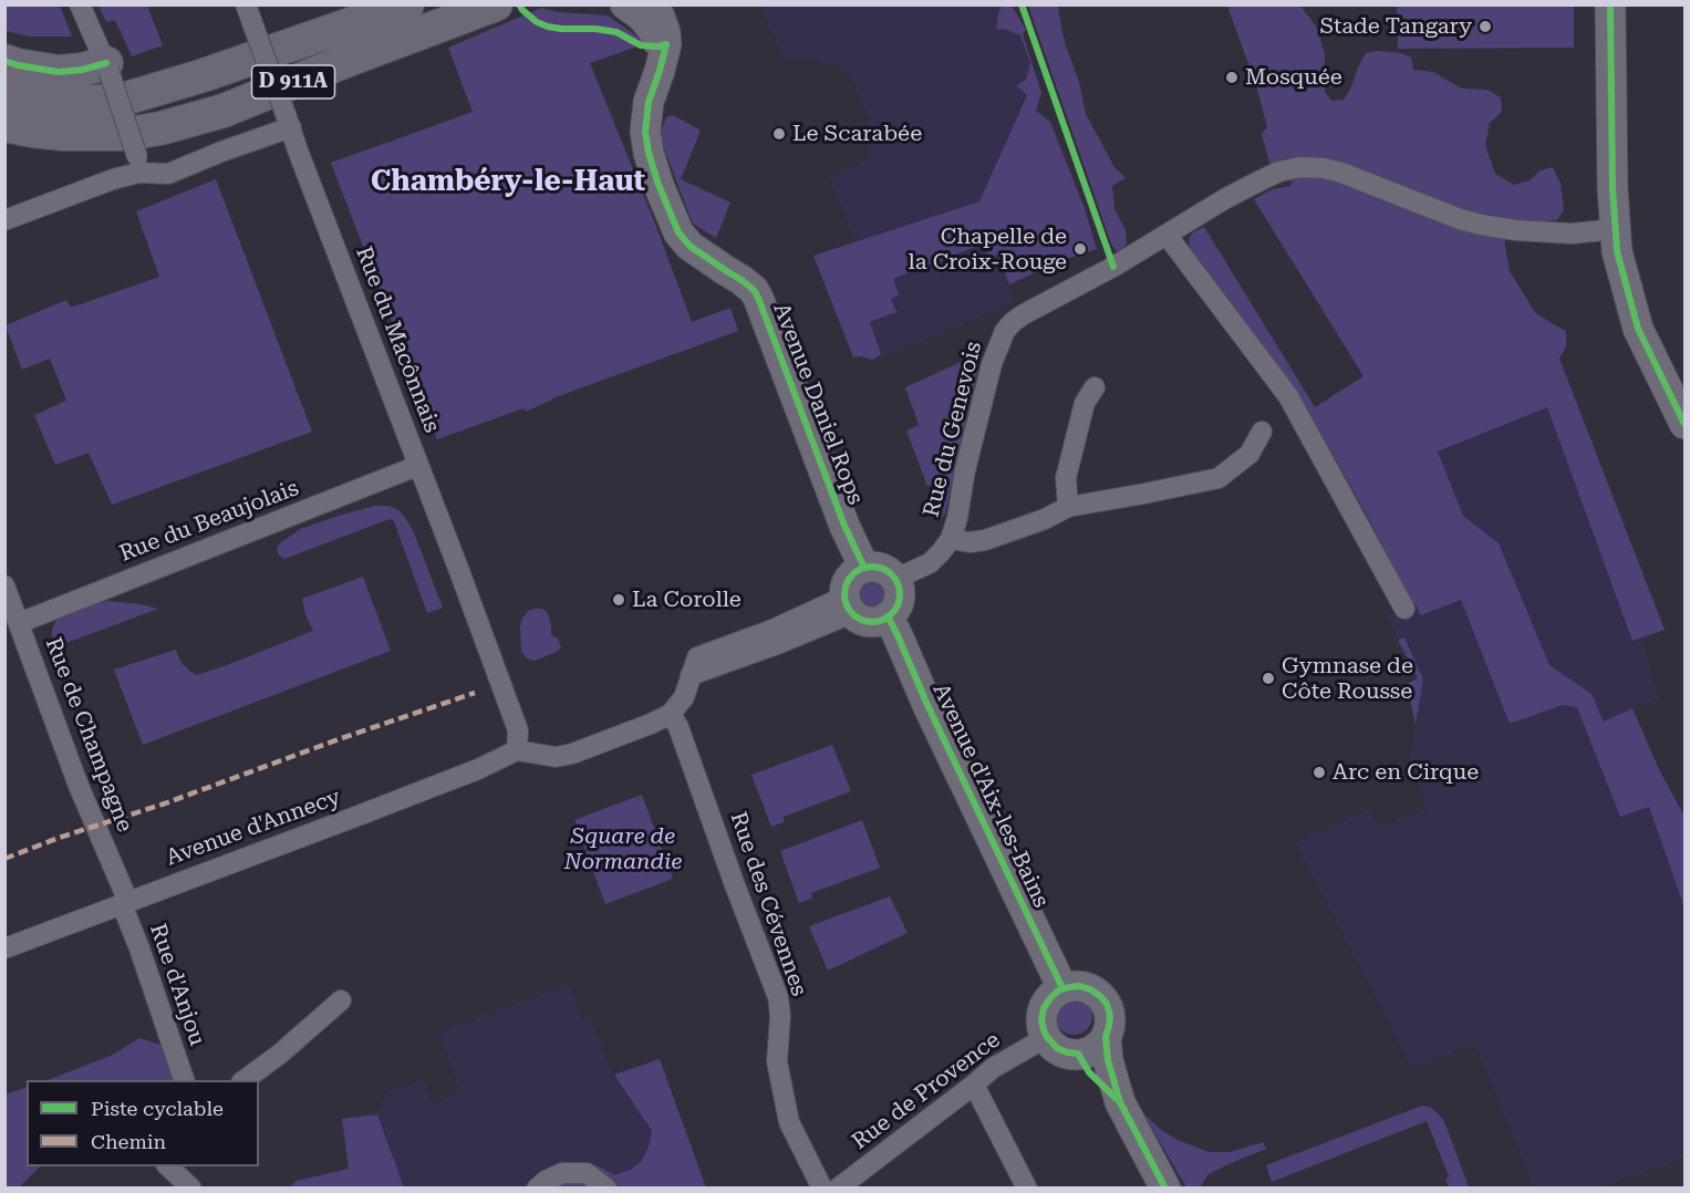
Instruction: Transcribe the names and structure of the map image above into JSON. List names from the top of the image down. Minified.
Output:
{"streets":{"main road":["D 911A","Avenue Daniel Rops","Avenue d'Aix-les-Bains"],"street":["Rue du Macônnais","Rue du Genevois","Rue du Beaujolais","Rue de Champagne","Avenue d'Annecy","Rue des Cévennes","Rue d'Anjou","Rue de Provence"]},"crossings":[["Rue du Macônnais","Rue du Beaujolais"],["Rue du Macônnais","Avenue d'Annecy"],["Avenue Daniel Rops","Rue du Genevois"],["Avenue Daniel Rops","Avenue d'Aix-les-Bains"],["Rue du Genevois","Avenue d'Aix-les-Bains"],["Rue du Beaujolais","Rue de Champagne"],["Rue de Champagne","Avenue d'Annecy"],["Rue de Champagne","Rue d'Anjou"],["Avenue d'Aix-les-Bains","Rue de Provence"],["Avenue d'Annecy","Rue d'Anjou"]],"districts":["Chambéry-le-Haut"],"parks":["Square de Normandie"],"places":["Stade Tangary","Mosquée","Le Scarabée","Chapelle de la Croix-Rouge","La Corolle","Gymnase de Côte Rousse","Arc en Cirque"],"legend":["Piste cyclable","Chemin"]}
